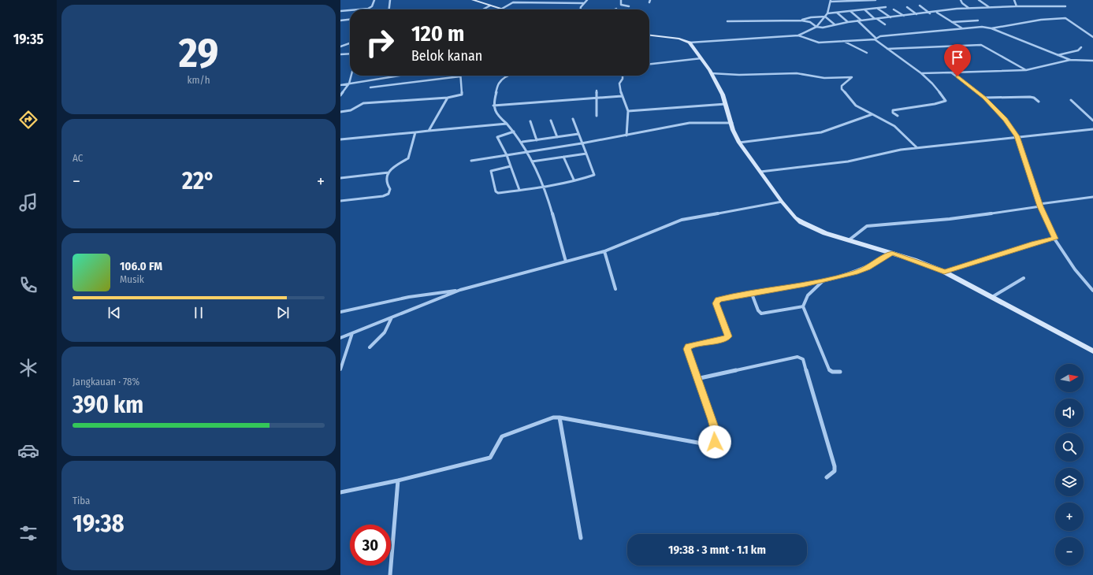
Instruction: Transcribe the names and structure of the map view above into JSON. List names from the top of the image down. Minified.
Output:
{"north":"right","page":{"tabs":"19:35","tile":[["29","km/h"],"AC",["Jangkauan · 78%","390 km"],["Tiba","19:38"]],"turn":["120 m","Belok kanan"],"heat":["−","22°","+"],"song":["106.0 FM","Musik"],"map_buttons":["+","−"],"limit":"30","trip":"19:38 · 3 mnt · 1.1 km"}}
